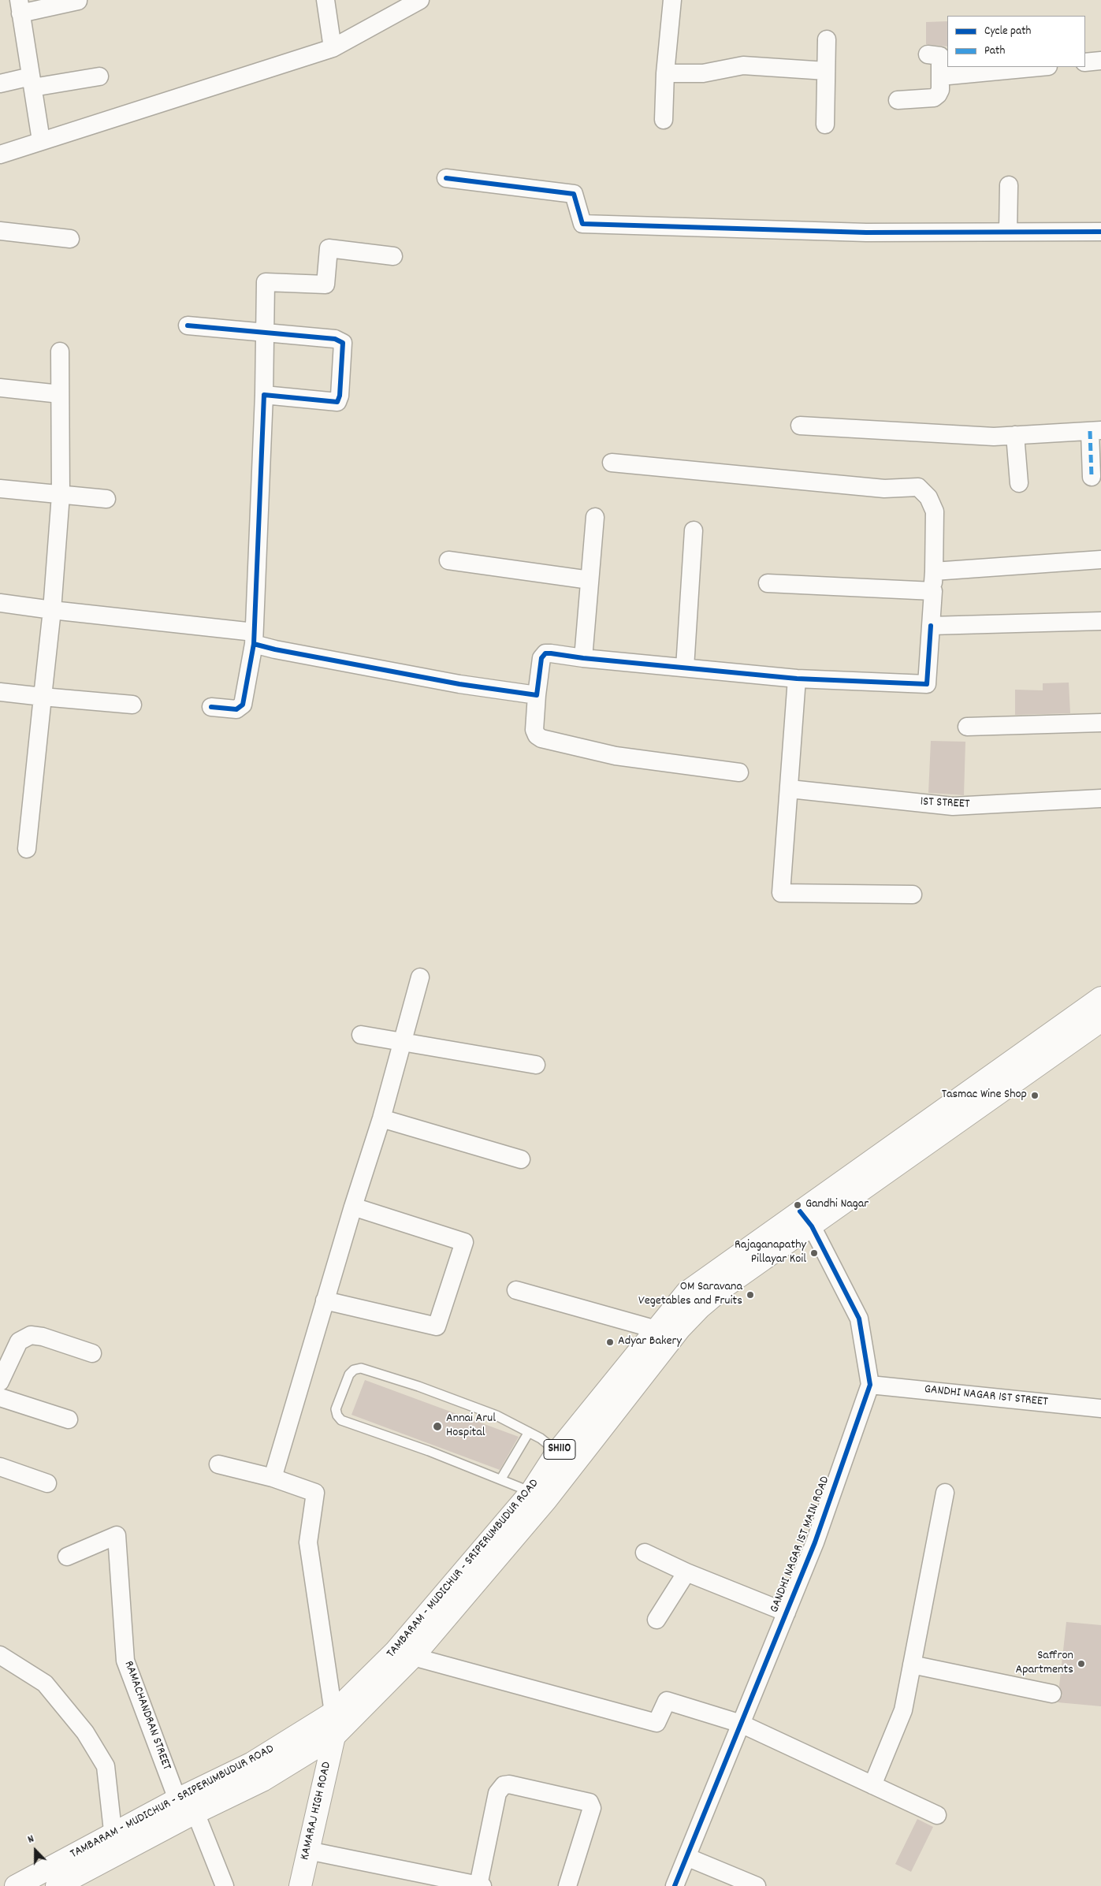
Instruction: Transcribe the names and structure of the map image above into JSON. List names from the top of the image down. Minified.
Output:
{"streets":{"main road":["SH110","TAMBARAM - MUDICHUR - SRIPERUMBUDUR ROAD","KAMARAJ HIGH ROAD"],"street":["1ST STREET","GANDHI NAGAR 1ST STREET","GANDHI NAGAR 1ST MAIN ROAD","RAMACHANDRAN STREET"]},"crossings":[["GANDHI NAGAR 1ST STREET","GANDHI NAGAR 1ST MAIN ROAD"],["GANDHI NAGAR 1ST MAIN ROAD","TAMBARAM - MUDICHUR - SRIPERUMBUDUR ROAD"],["TAMBARAM - MUDICHUR - SRIPERUMBUDUR ROAD","RAMACHANDRAN STREET"],["TAMBARAM - MUDICHUR - SRIPERUMBUDUR ROAD","KAMARAJ HIGH ROAD"]],"places":["Tasmac Wine Shop","Gandhi Nagar","Rajaganapathy Pillayar Koil","OM Saravana Vegetables and Fruits","Adyar Bakery","Annai Arul Hospital","Saffron Apartments"],"legend":["Cycle path","Path"],"north":"top"}
